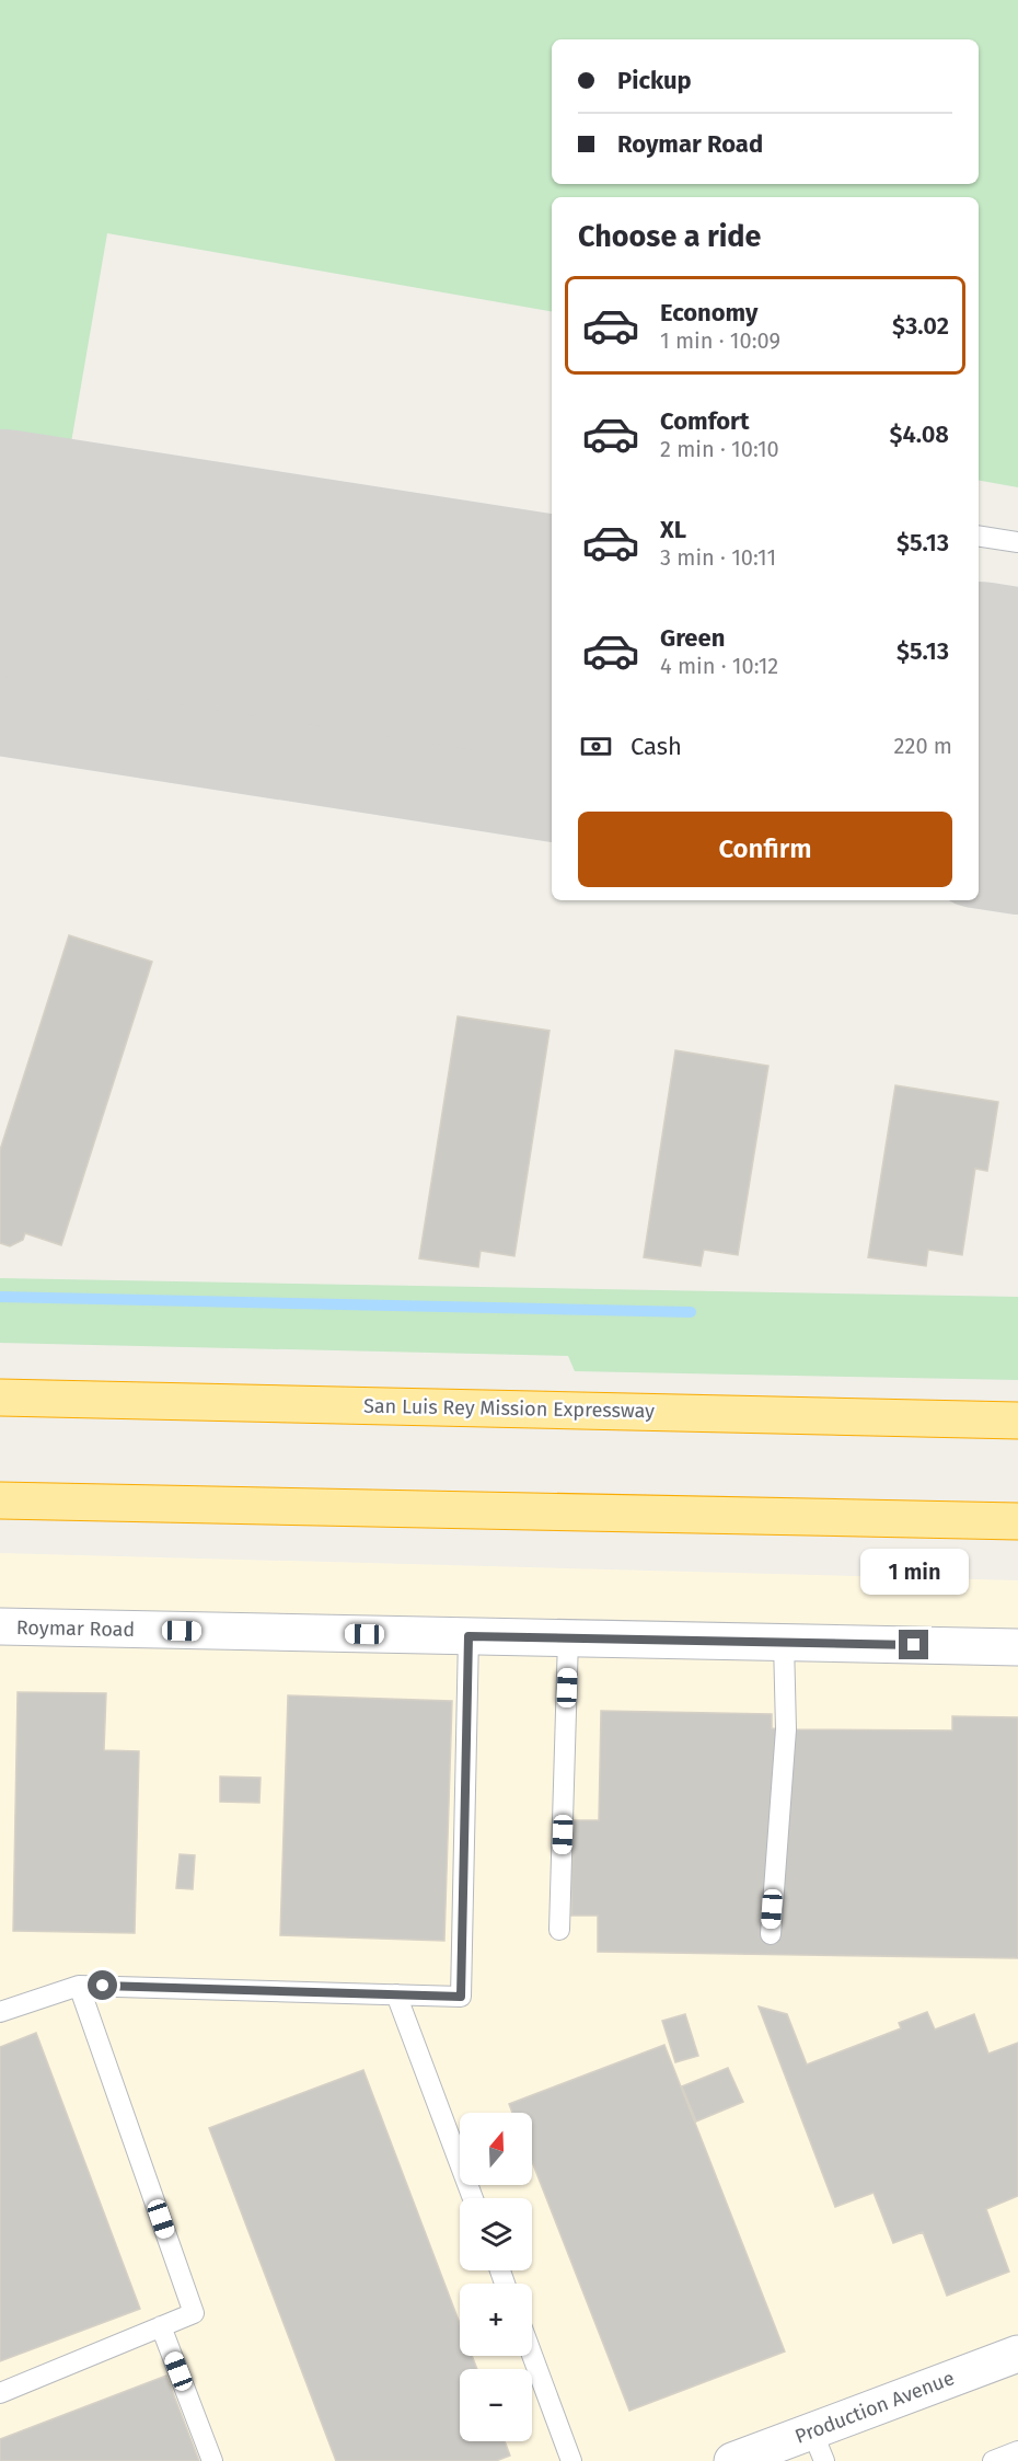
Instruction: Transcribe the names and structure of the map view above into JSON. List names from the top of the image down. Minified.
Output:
{"streets":{"highway":["San Luis Rey Mission Expressway"],"street":["Roymar Road","Production Avenue"]},"north":"top","page":{"banner":["Pickup","Roymar Road"],"heading":"Choose a ride","list":[{"name":"Economy","note":"1 min · 10:09","value":"$3.02"},{"name":"Comfort","note":"2 min · 10:10","value":"$4.08"},{"name":"XL","note":"3 min · 10:11","value":"$5.13"},{"name":"Green","note":"4 min · 10:12","value":"$5.13"}],"pay":["Cash","220 m"],"buttons":"Confirm","bubble":"1 min","map_buttons":["+","−"]}}
